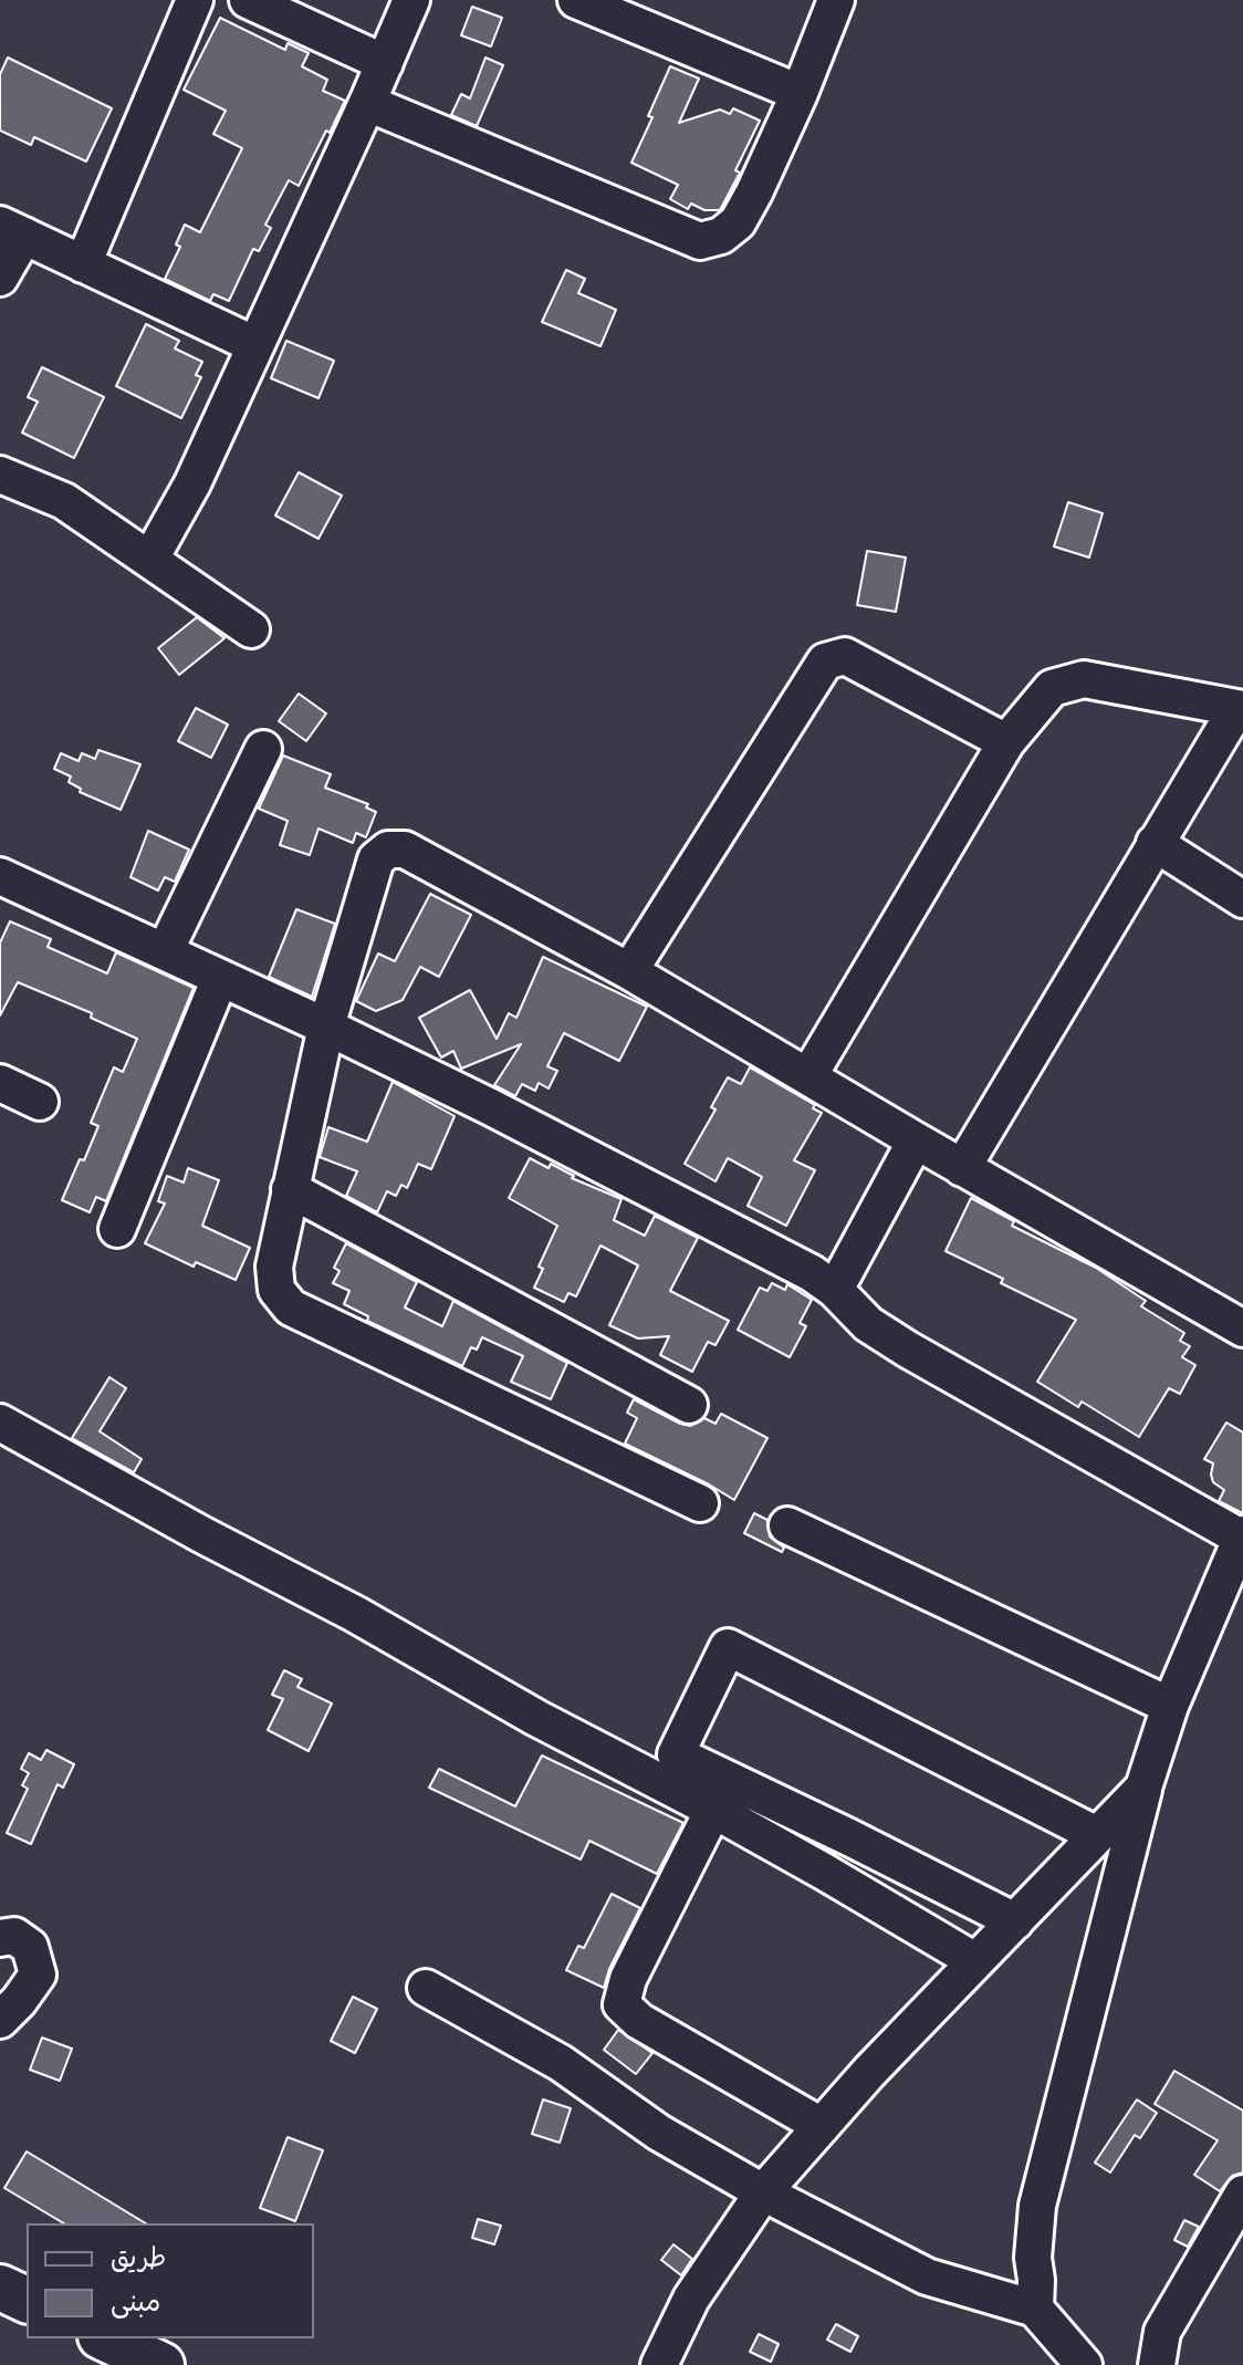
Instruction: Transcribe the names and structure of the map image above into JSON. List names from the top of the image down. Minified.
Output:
{"legend":["طريق","مبنى"]}
